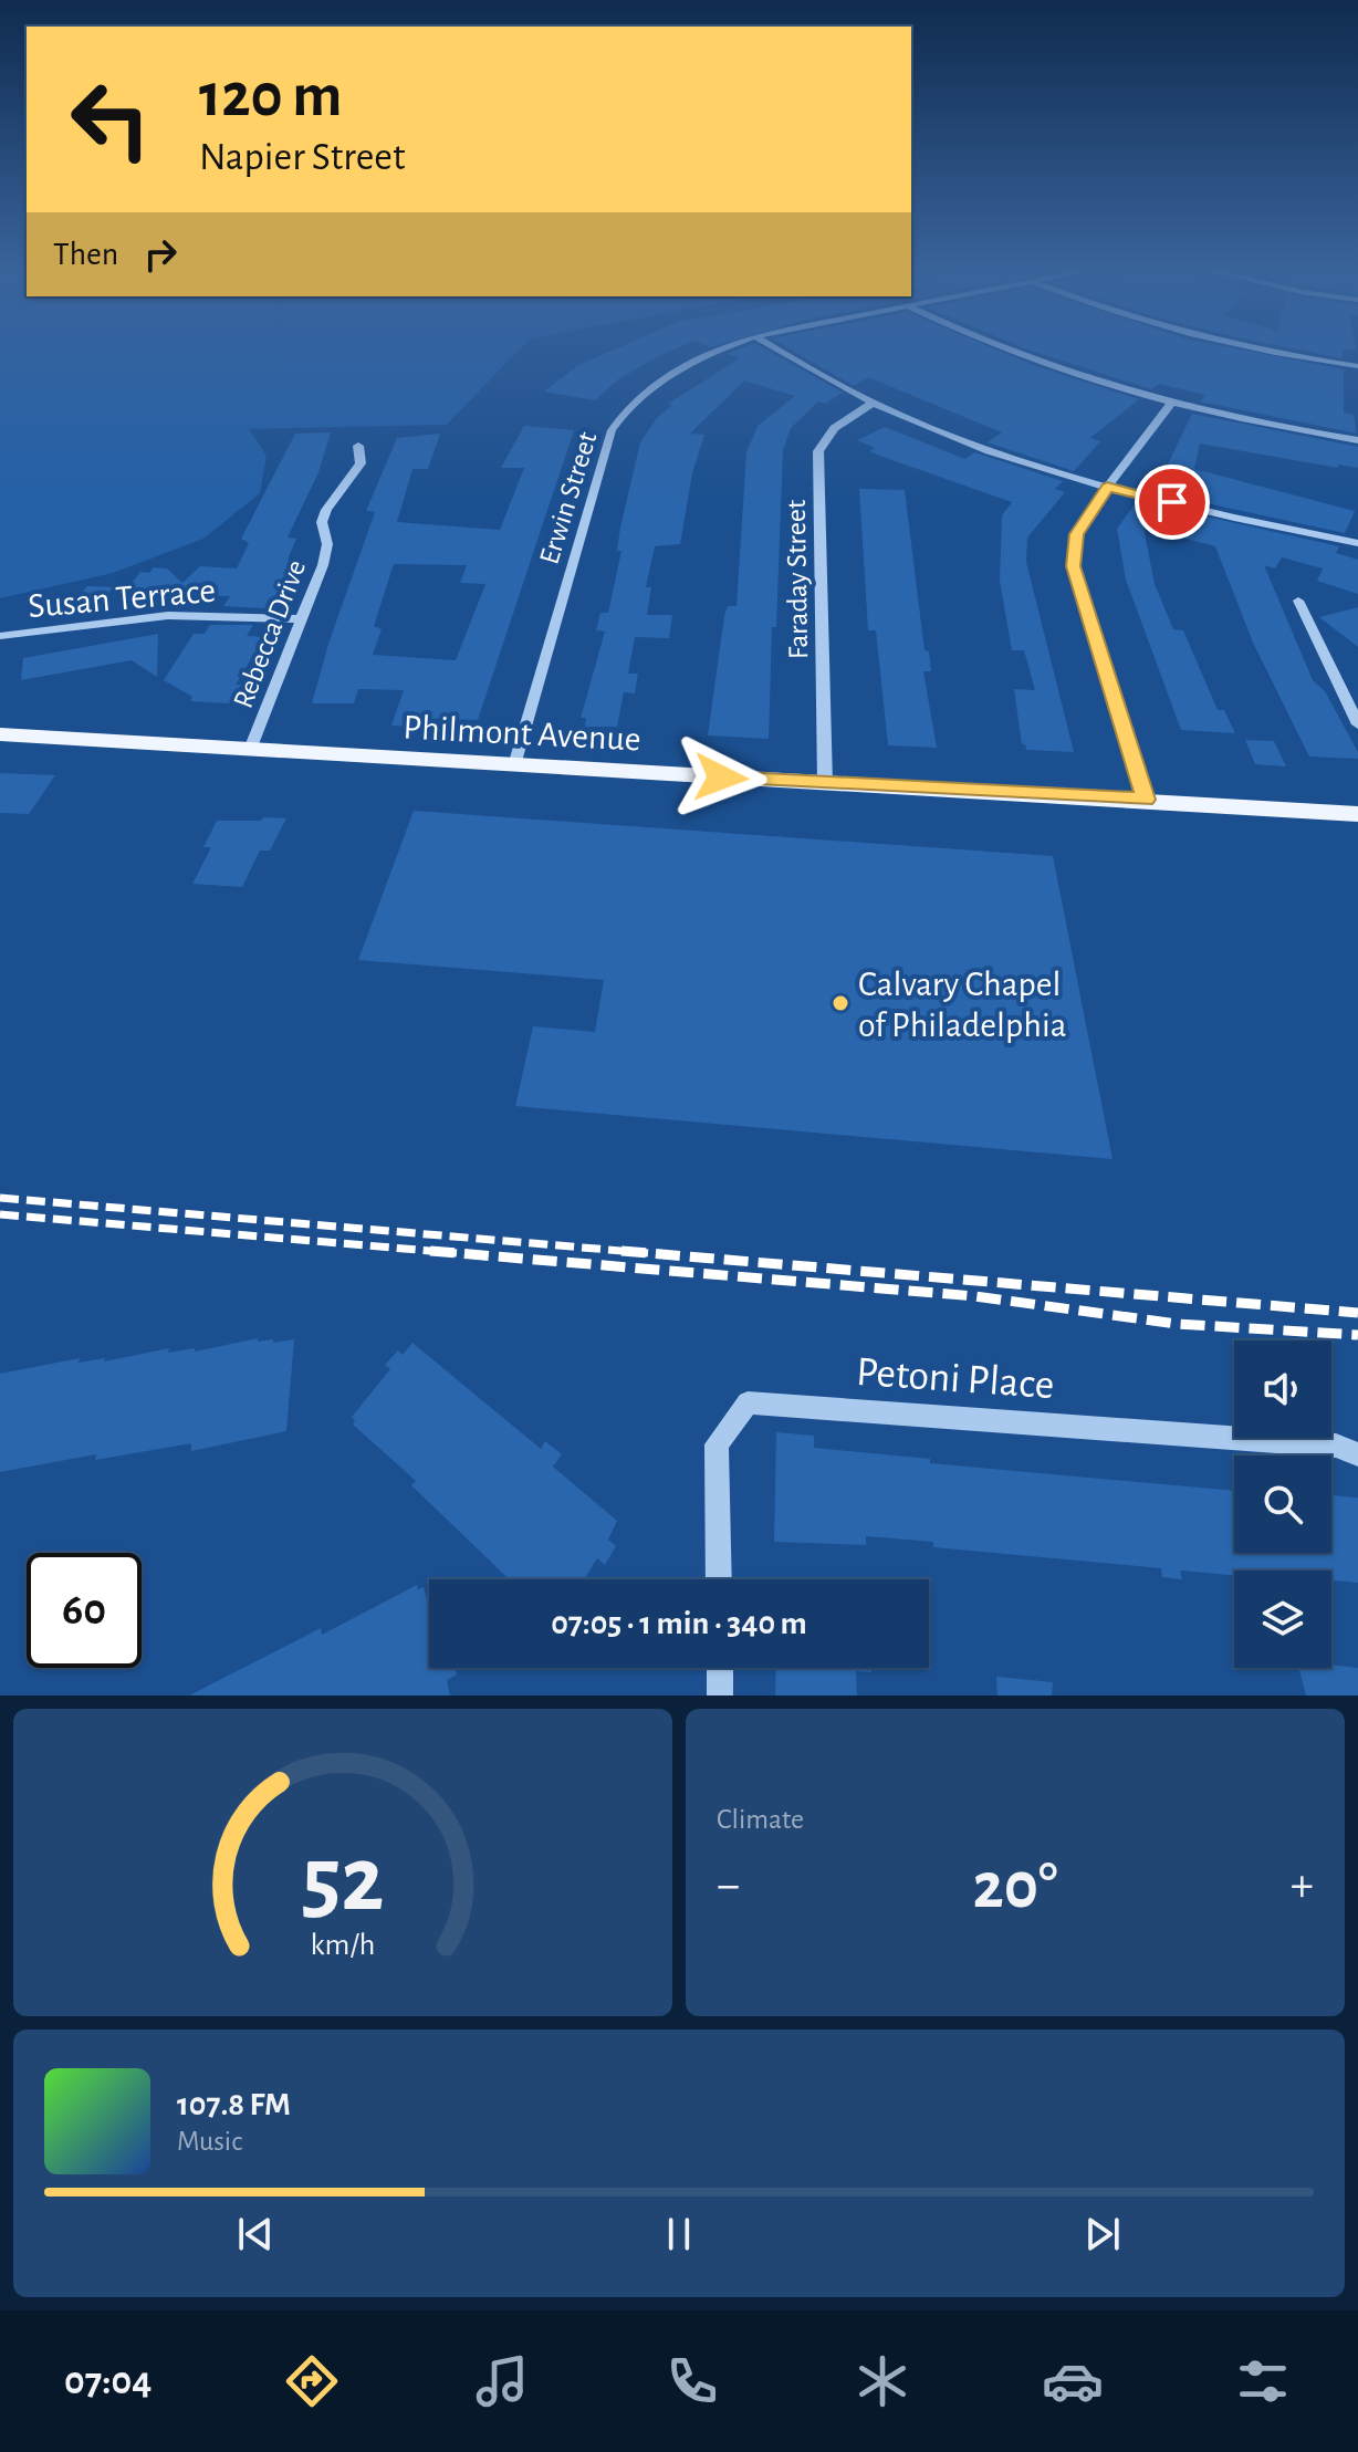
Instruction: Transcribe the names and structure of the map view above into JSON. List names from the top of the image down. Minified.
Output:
{"streets":{"main road":["Philmont Avenue"],"street":["Erwin Street","Faraday Street","Susan Terrace","Rebecca Drive","Petoni Place"]},"crossings":[["Erwin Street","Philmont Avenue"],["Faraday Street","Philmont Avenue"],["Susan Terrace","Rebecca Drive"],["Rebecca Drive","Philmont Avenue"]],"places":["Calvary Chapel of Philadelphia"],"page":{"turn":["120 m","Napier Street"],"then":"Then","limit":"60","trip":"07:05 · 1 min · 340 m","tile":"Climate","heat":["−","20°","+"],"song":["107.8 FM","Music"],"tabs":"07:04","gauge":["52","km/h"]}}
